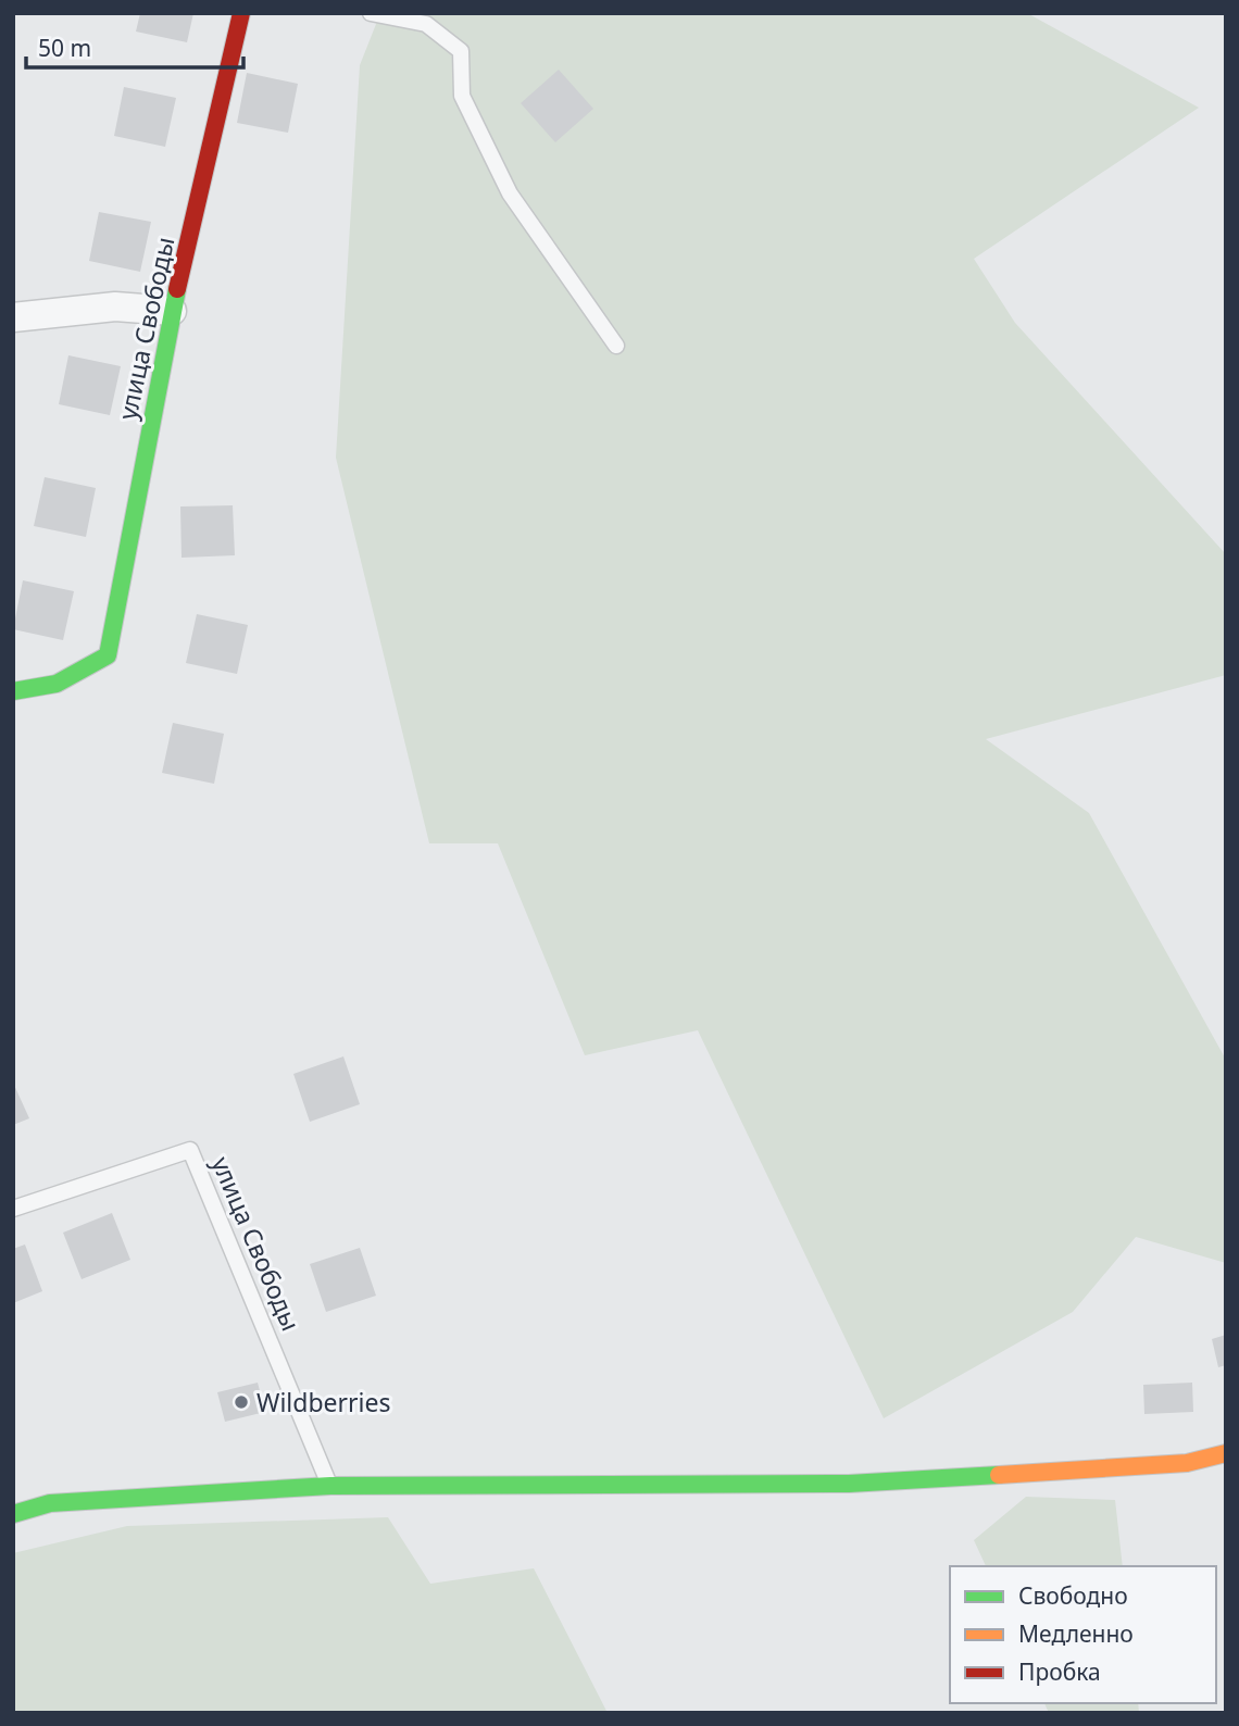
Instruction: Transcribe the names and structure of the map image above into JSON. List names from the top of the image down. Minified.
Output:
{"streets":{"street":["улица Свободы"]},"places":["Wildberries"],"legend":["Свободно","Медленно","Пробка"],"scale_bar":"50 m"}
